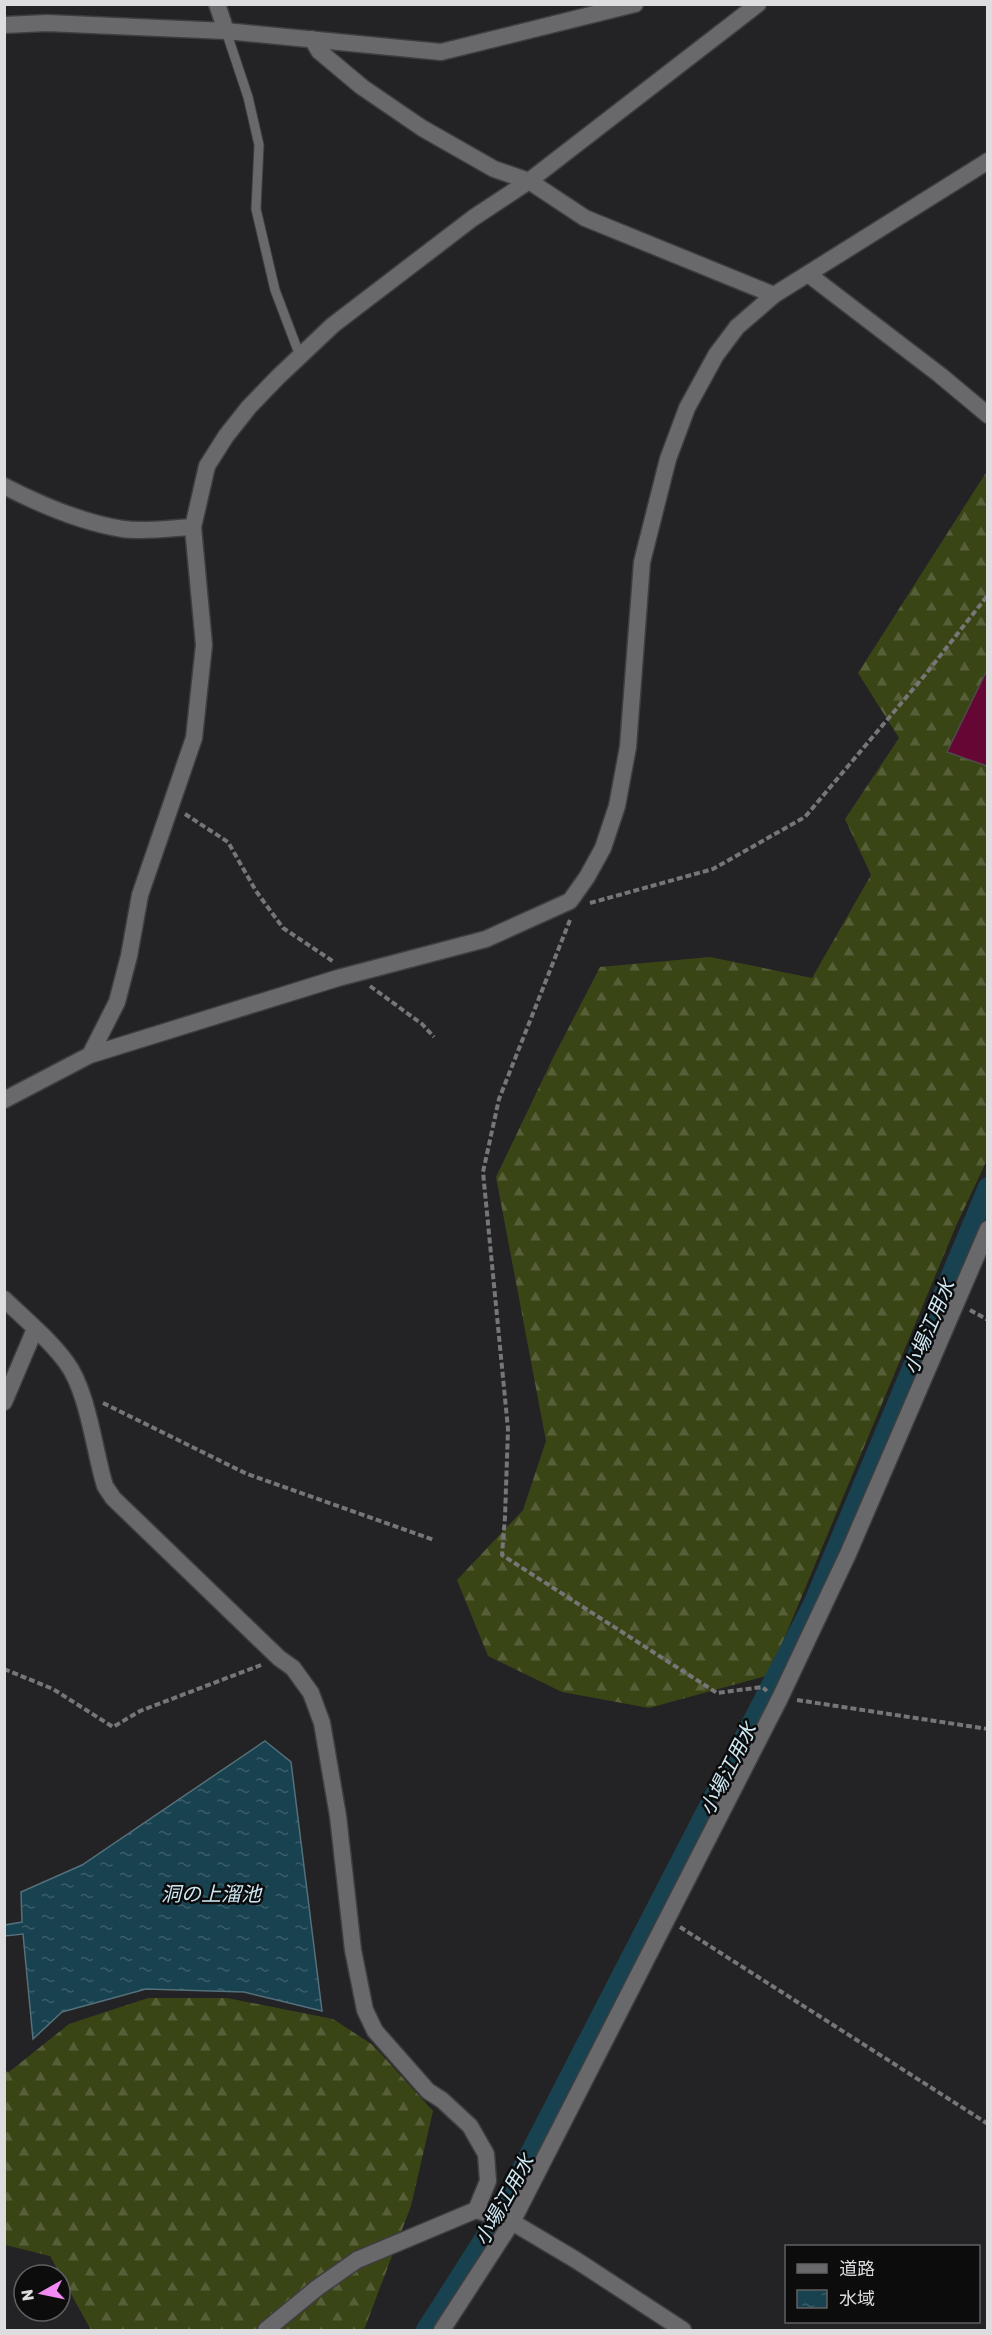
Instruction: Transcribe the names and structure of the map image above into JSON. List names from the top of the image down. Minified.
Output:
{"water":["小場江用水","洞の上溜池"],"legend":["道路","水域"],"north":"left"}
